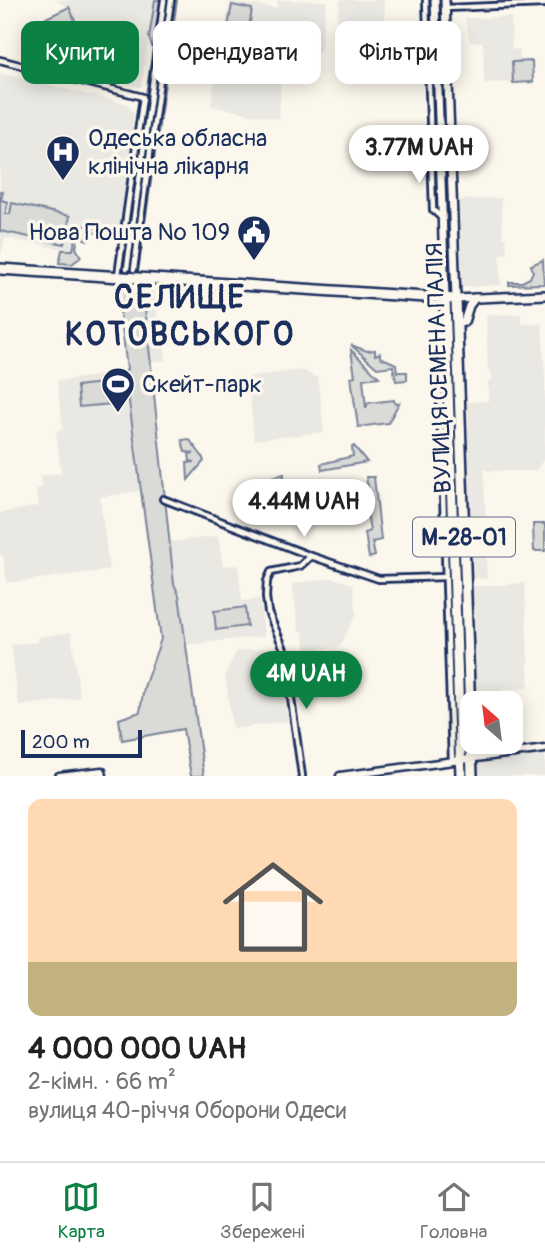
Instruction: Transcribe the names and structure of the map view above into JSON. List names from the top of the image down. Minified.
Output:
{"streets":{"highway":["ВУЛИЦЯ СЕМЕНА ПАЛІЯ","М-28-01"]},"districts":["СЕЛИЩЕ КОТОВСЬКОГО"],"places":{"hospital":["Одеська обласна клінічна лікарня"],"public building":["Нова Пошта № 109"],"sports":["Скейт-парк"]},"scale_bar":"200 m","north":"top left","page":{"chip":["Купити","Орендувати","Фільтри"],"price":["3.77M UAH","4.44M UAH","4M UAH"],"scale":"200 m","list":[{"name":"4 000 000 UAH","note":"2-кімн. · 66 m² · вулиця 40-річчя Оборони Одеси"}],"tabs":["Карта","Збережені","Головна"]}}
